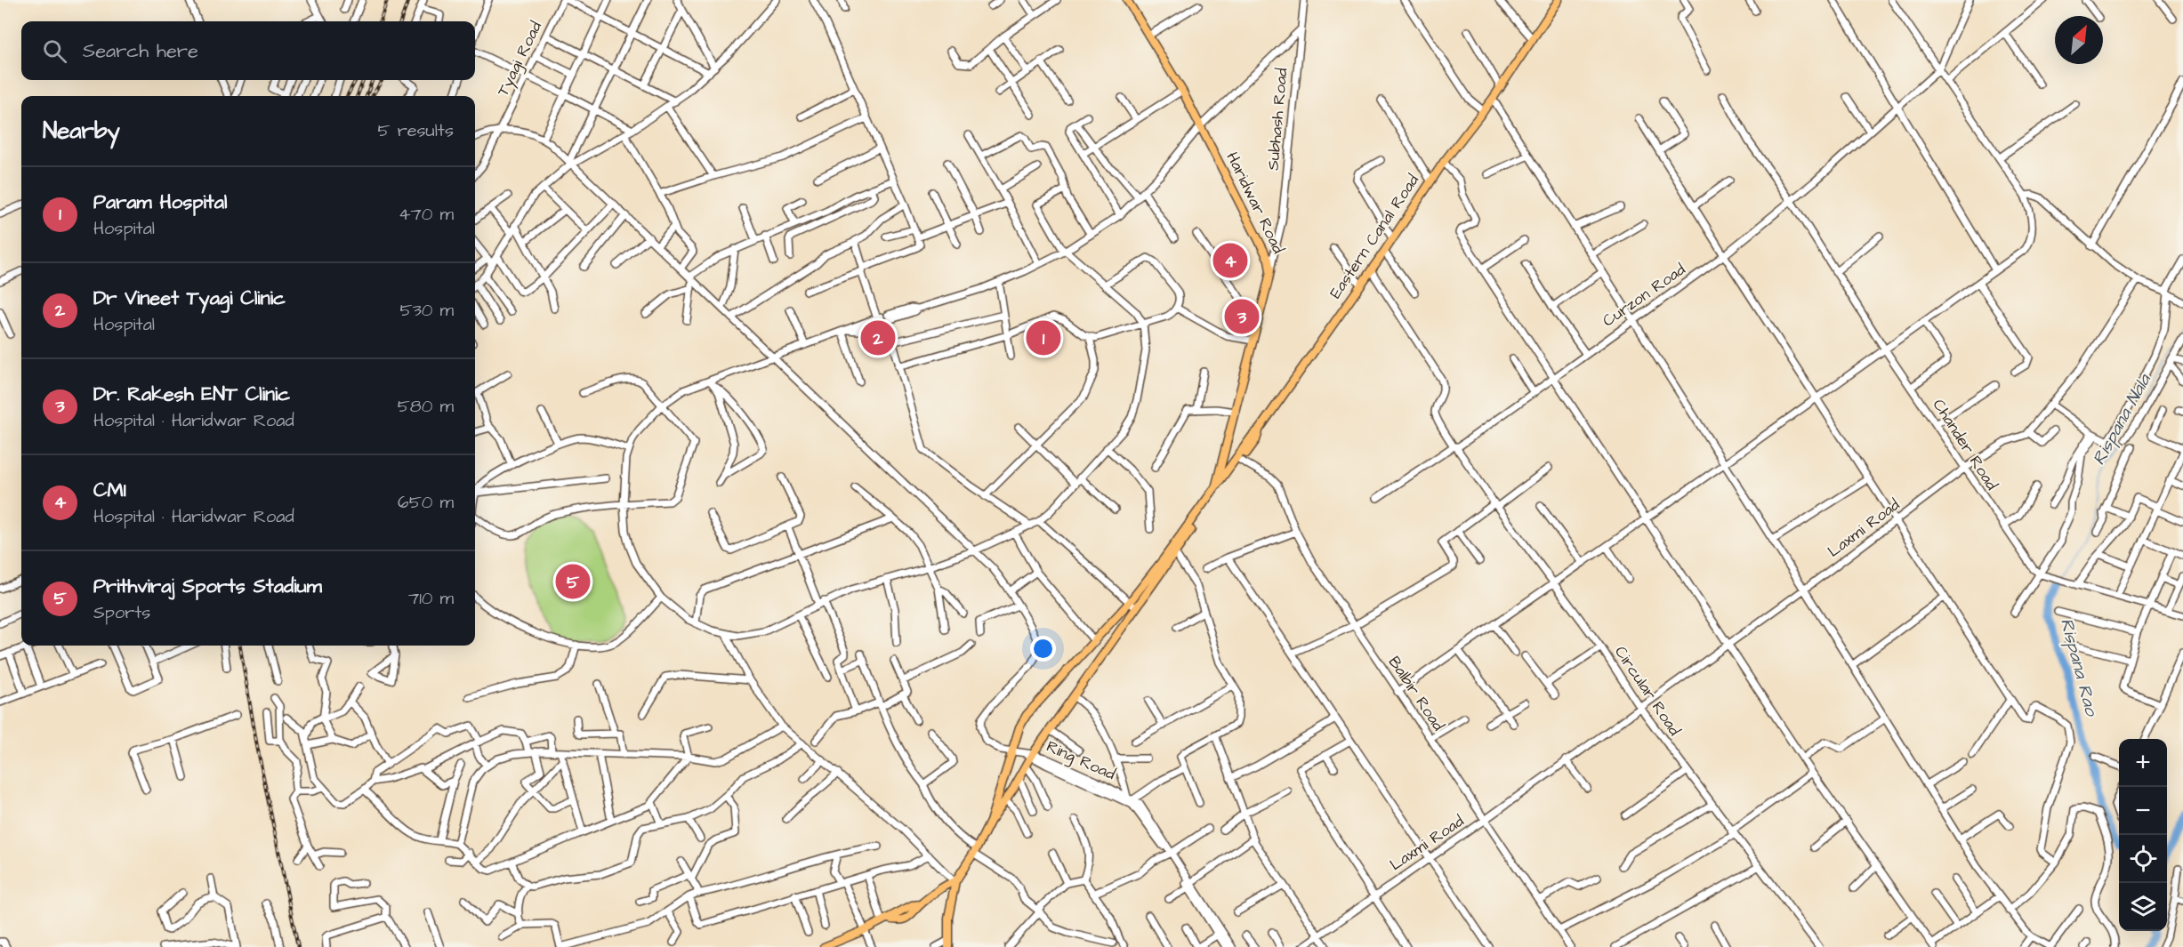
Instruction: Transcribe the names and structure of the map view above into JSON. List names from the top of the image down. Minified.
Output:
{"streets":{"main road":["Haridwar Road","Eastern Canal Road"],"street":["Tyagi Road","Subhash Road","Curzon Road","Chander Road","Laxmi Road","Circular Road","Balbir Road","Ring Road"]},"crossings":[["Subhash Road","Haridwar Road"],["Haridwar Road","Eastern Canal Road"],["Curzon Road","Chander Road"],["Curzon Road","Circular Road"],["Chander Road","Laxmi Road"],["Laxmi Road","Circular Road"],["Laxmi Road","Balbir Road"]],"water":["Rispana Nala","Rispana Rao"],"north":"top right","page":{"search":"Search here","heading":["Nearby","5 results"],"list":[{"mark":"1","name":"Param Hospital","note":"Hospital","value":"470 m"},{"mark":"2","name":"Dr Vineet Tyagi Clinic","note":"Hospital","value":"530 m"},{"mark":"3","name":"Dr. Rakesh ENT Clinic","note":"Hospital · Haridwar Road","value":"580 m"},{"mark":"4","name":"CMI","note":"Hospital · Haridwar Road","value":"650 m"},{"mark":"5","name":"Prithviraj Sports Stadium","note":"Sports","value":"710 m"}],"pins":["4","3","1","2","5"],"map_buttons":["+","−"]}}
